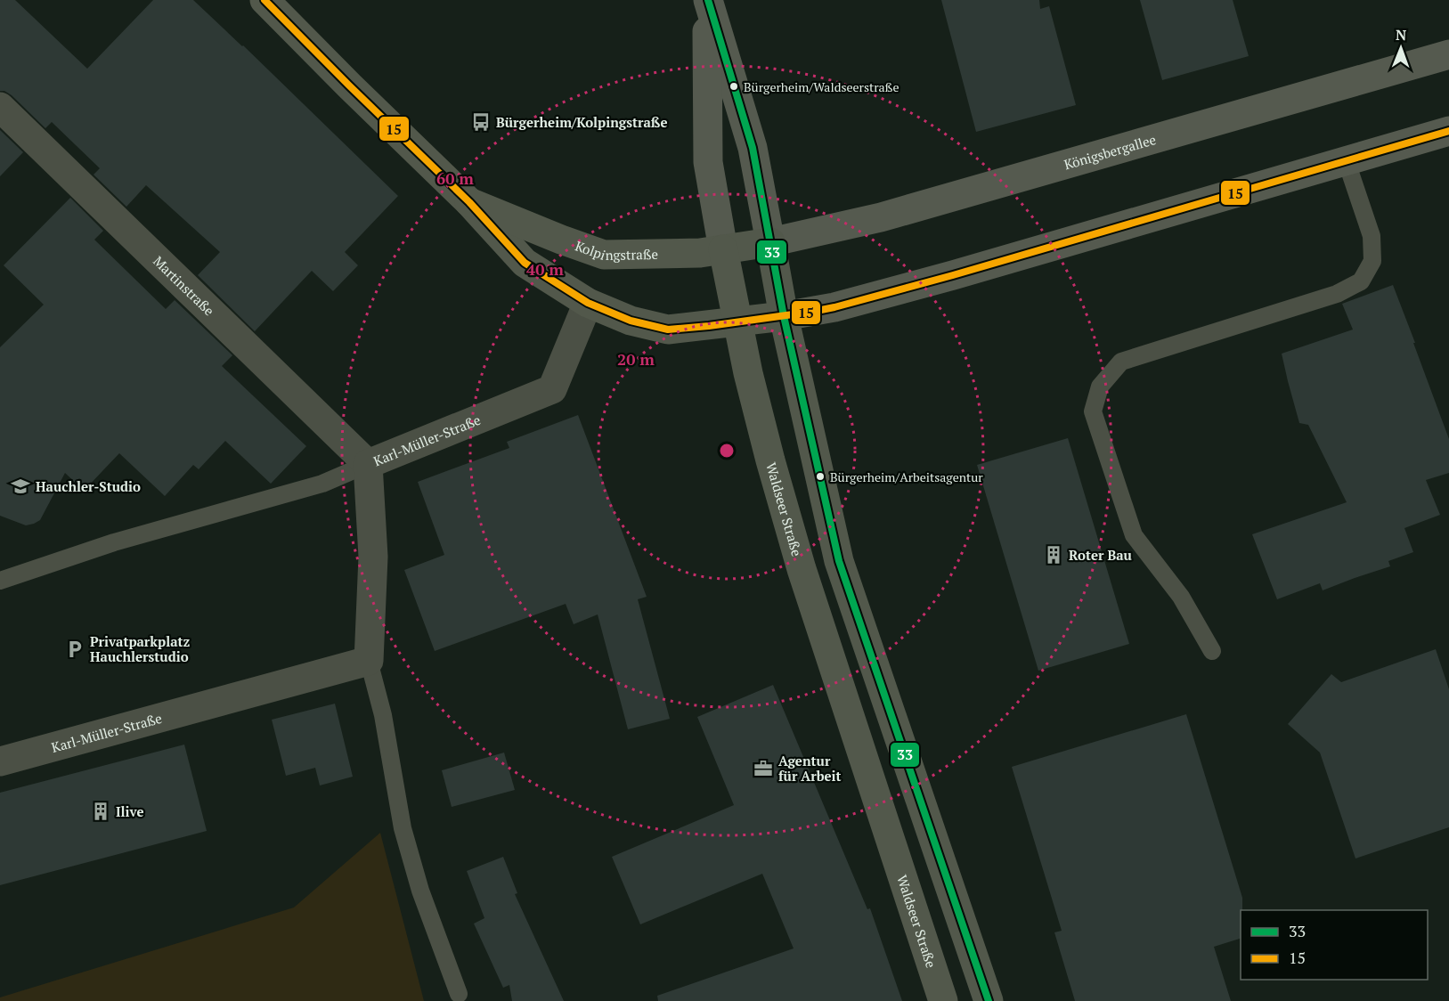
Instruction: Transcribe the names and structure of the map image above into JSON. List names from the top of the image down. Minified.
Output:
{"streets":{"main road":["Königsbergallee","Kolpingstraße","Waldseer Straße"],"street":["Martinstraße","Karl-Müller-Straße"]},"crossings":[["Königsbergallee","Kolpingstraße"],["Königsbergallee","Waldseer Straße"],["Kolpingstraße","Karl-Müller-Straße"],["Kolpingstraße","Waldseer Straße"],["Martinstraße","Karl-Müller-Straße"]],"places":{"other":["Bürgerheim/Waldseerstraße","Bürgerheim/Arbeitsagentur"],"bus stop":["Bürgerheim/Kolpingstraße"],"school or university":["Hauchler-Studio"],"building":["Roter Bau","Ilive"],"parking":["Privatparkplatz Hauchlerstudio"],"office":["Agentur für Arbeit"]},"lines":["transit line 33","transit line 15"],"legend":["33","15"],"north":"top","rings":["60 m","40 m","20 m"]}
